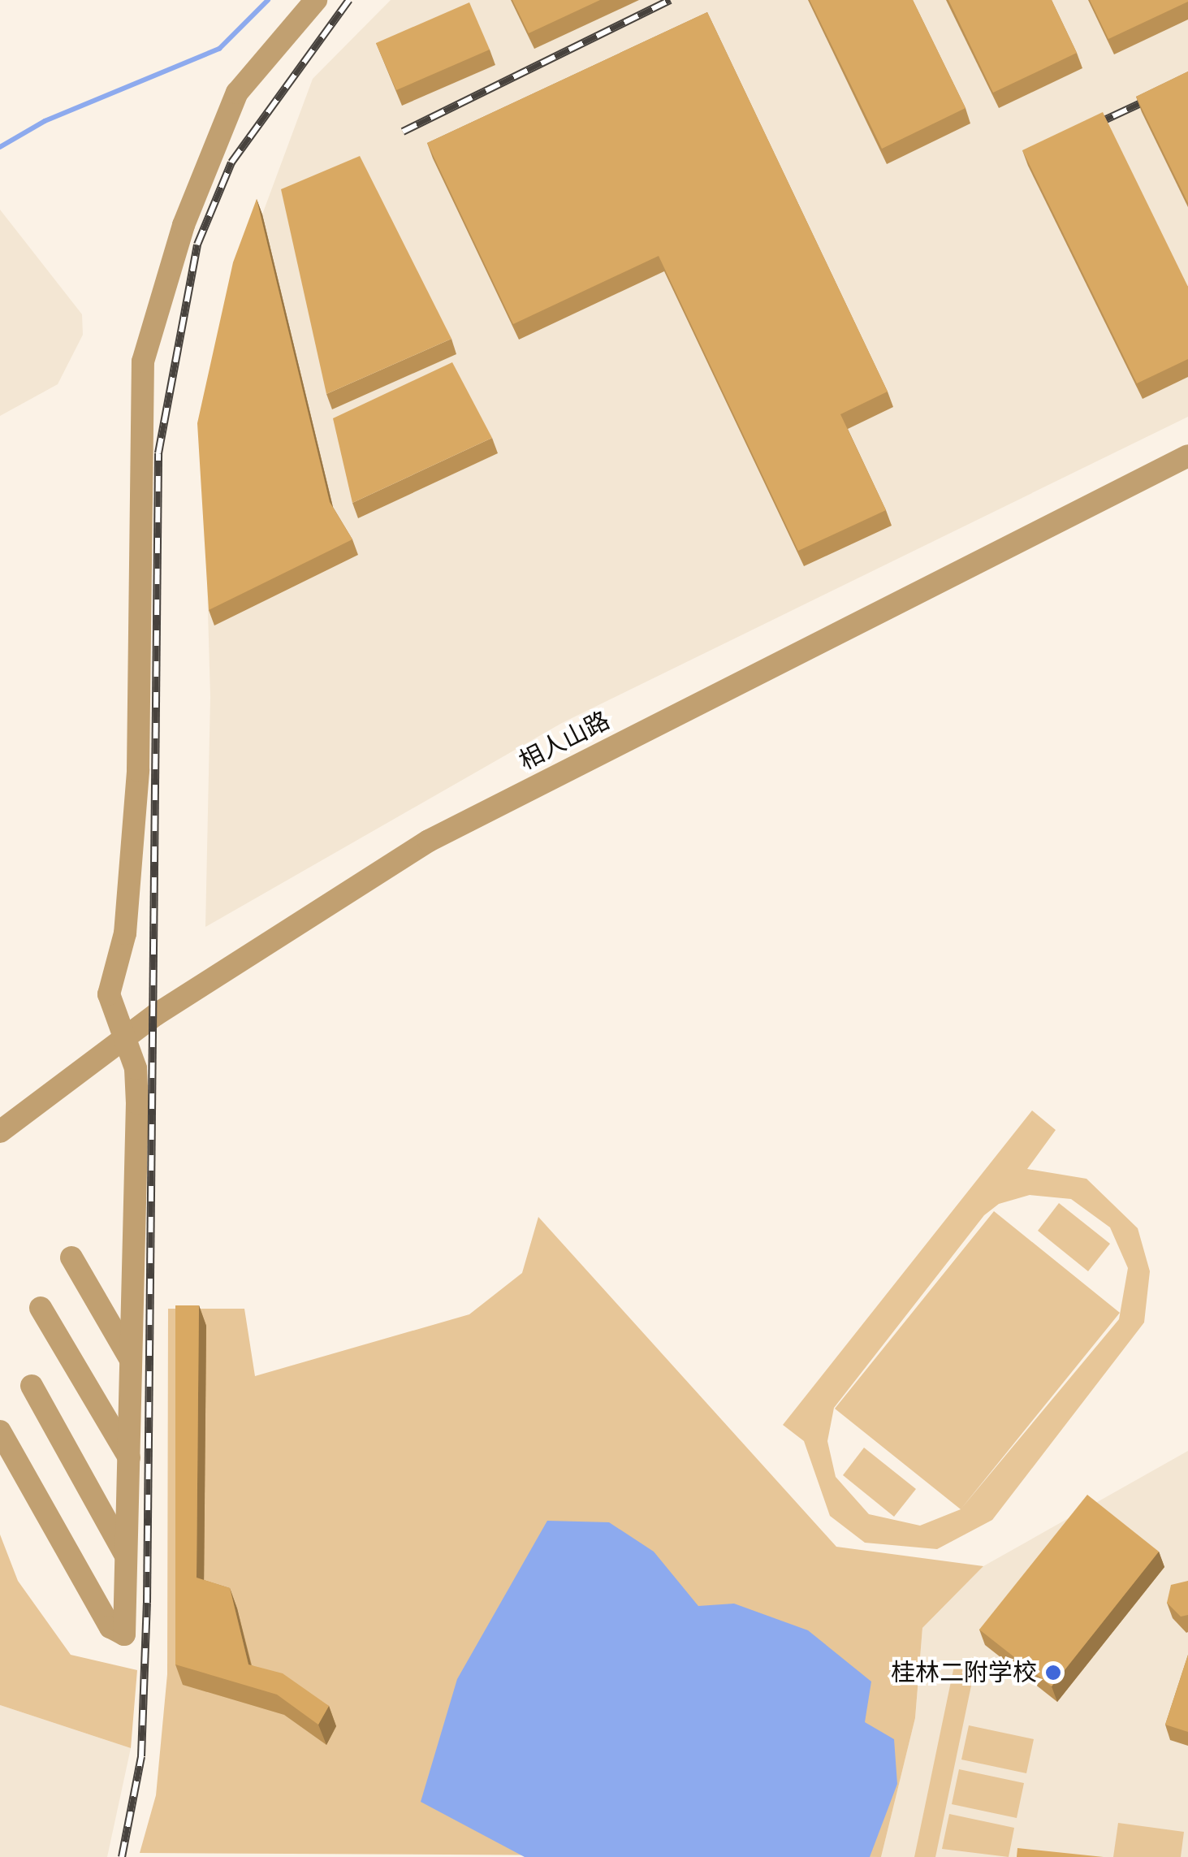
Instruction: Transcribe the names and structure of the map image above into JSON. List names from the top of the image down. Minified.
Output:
{"streets":{"street":["相人山路"]},"places":["桂林二附学校"]}
